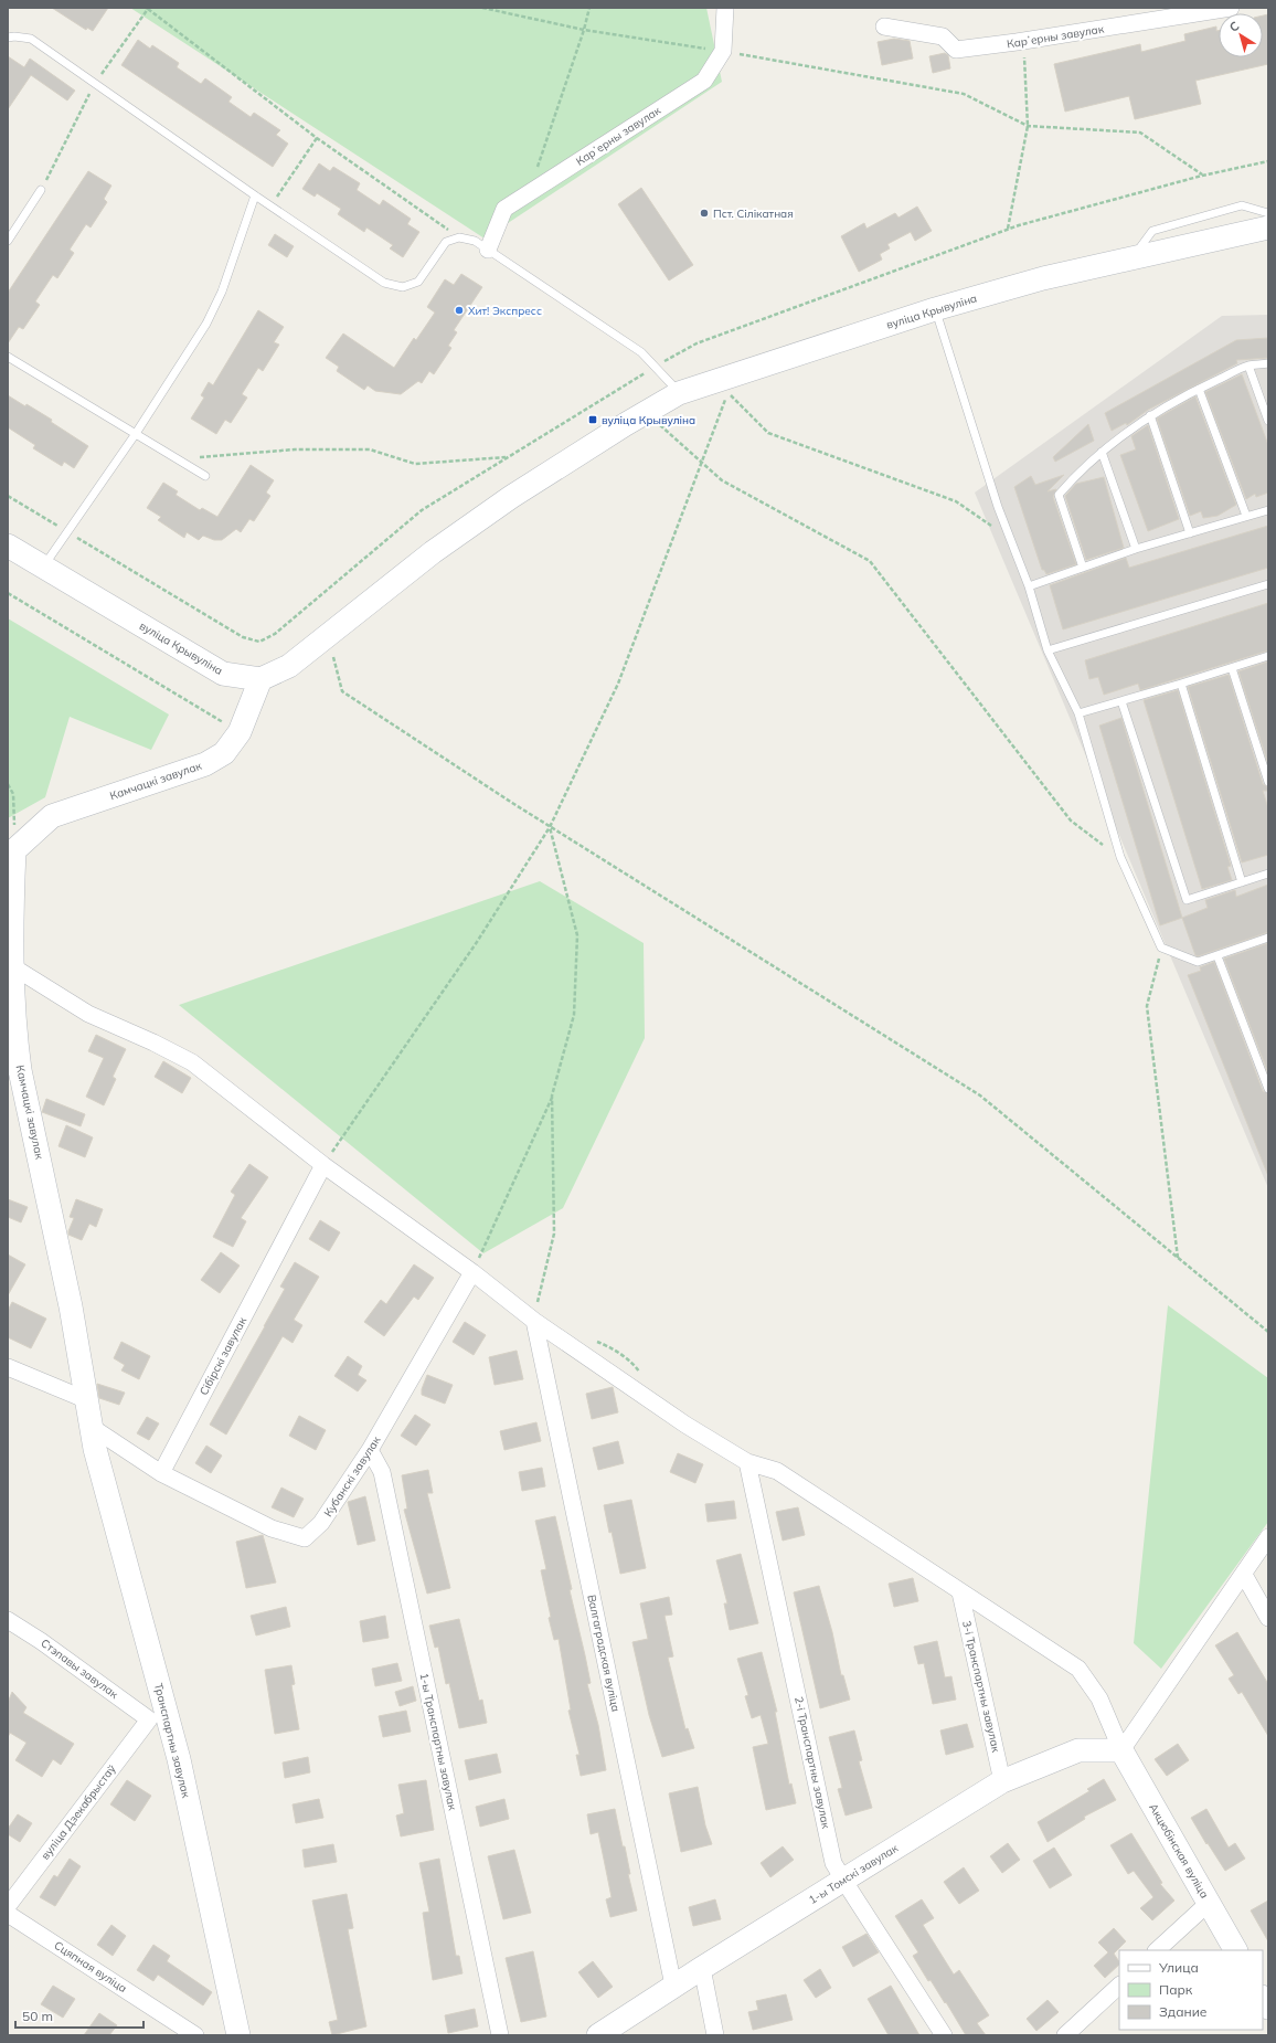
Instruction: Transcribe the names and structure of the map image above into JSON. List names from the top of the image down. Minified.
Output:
{"streets":{"main road":["вуліца Крывуліна","Камчацкі завулак","Транспартны завулак","Акцюбінская вуліца","1-ы Томскі завулак"],"street":["Карʼерны завулак","Сібірскі завулак","Кубанскі завулак","Валгаградская вуліца","Стэпавы завулак","3-і Транспартны завулак","1-ы Транспартны завулак","2-і Транспартны завулак","вуліца Дзекабрыстаў","Сцяпная вуліца"]},"crossings":[["вуліца Крывуліна","Камчацкі завулак"],["Камчацкі завулак","Транспартны завулак"],["Сібірскі завулак","Кубанскі завулак"],["Кубанскі завулак","1-ы Транспартны завулак"],["Валгаградская вуліца","1-ы Томскі завулак"],["Стэпавы завулак","Транспартны завулак"],["Стэпавы завулак","вуліца Дзекабрыстаў"],["3-і Транспартны завулак","1-ы Томскі завулак"],["Транспартны завулак","вуліца Дзекабрыстаў"],["2-і Транспартны завулак","1-ы Томскі завулак"],["Акцюбінская вуліца","1-ы Томскі завулак"]],"places":{"other":["Пст. Сілікатная","Хит! Экспресс"],"transit":["вуліца Крывуліна"]},"legend":["Улица","Парк","Здание"],"scale_bar":"50 m","north":"top left"}
